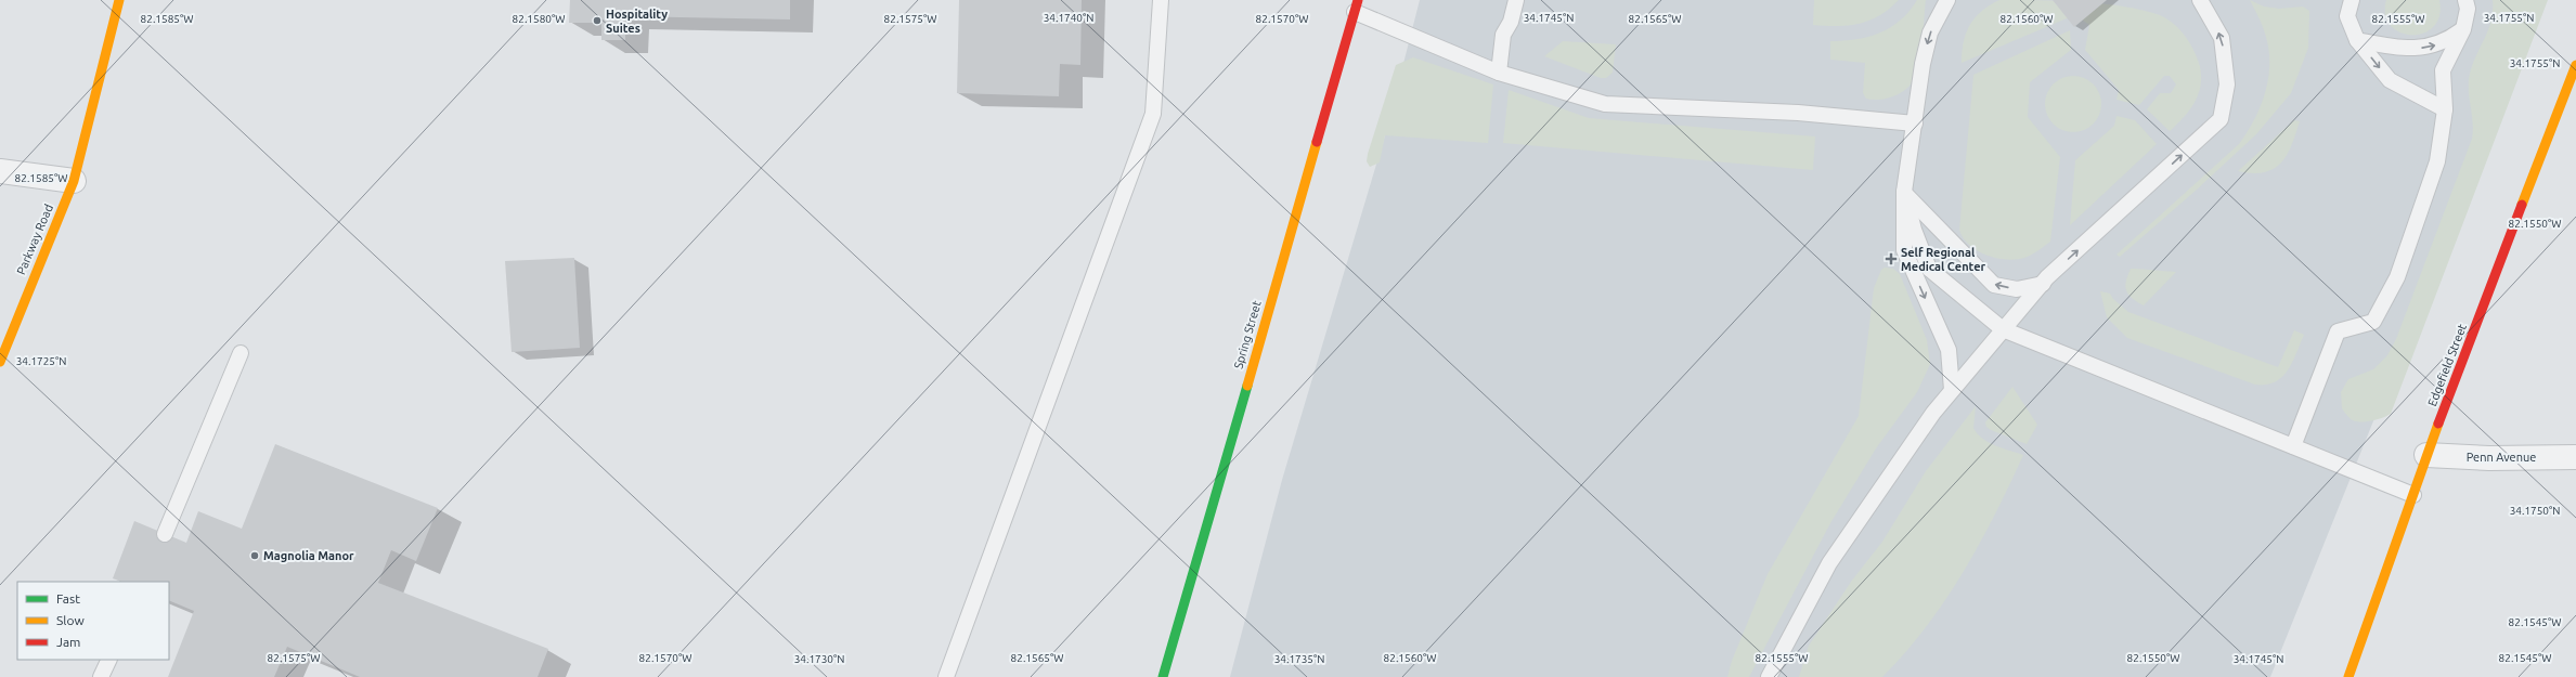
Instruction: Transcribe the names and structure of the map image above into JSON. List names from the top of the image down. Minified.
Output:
{"streets":{"street":["Parkway Road","Spring Street","Edgefield Street","Penn Avenue"]},"crossings":[["Edgefield Street","Penn Avenue"]],"places":{"other":["Hospitality Suites","Magnolia Manor"],"health":["Self Regional Medical Center"]},"legend":["Fast","Slow","Jam"],"coordinates":["34.1755°N","34.1740°N","34.1745°N","82.1585°W","82.1580°W","82.1575°W","82.1570°W","82.1565°W","82.1560°W","82.1555°W","82.1550°W","34.1725°N","34.1750°N","82.1545°W","34.1730°N","34.1735°N"]}
